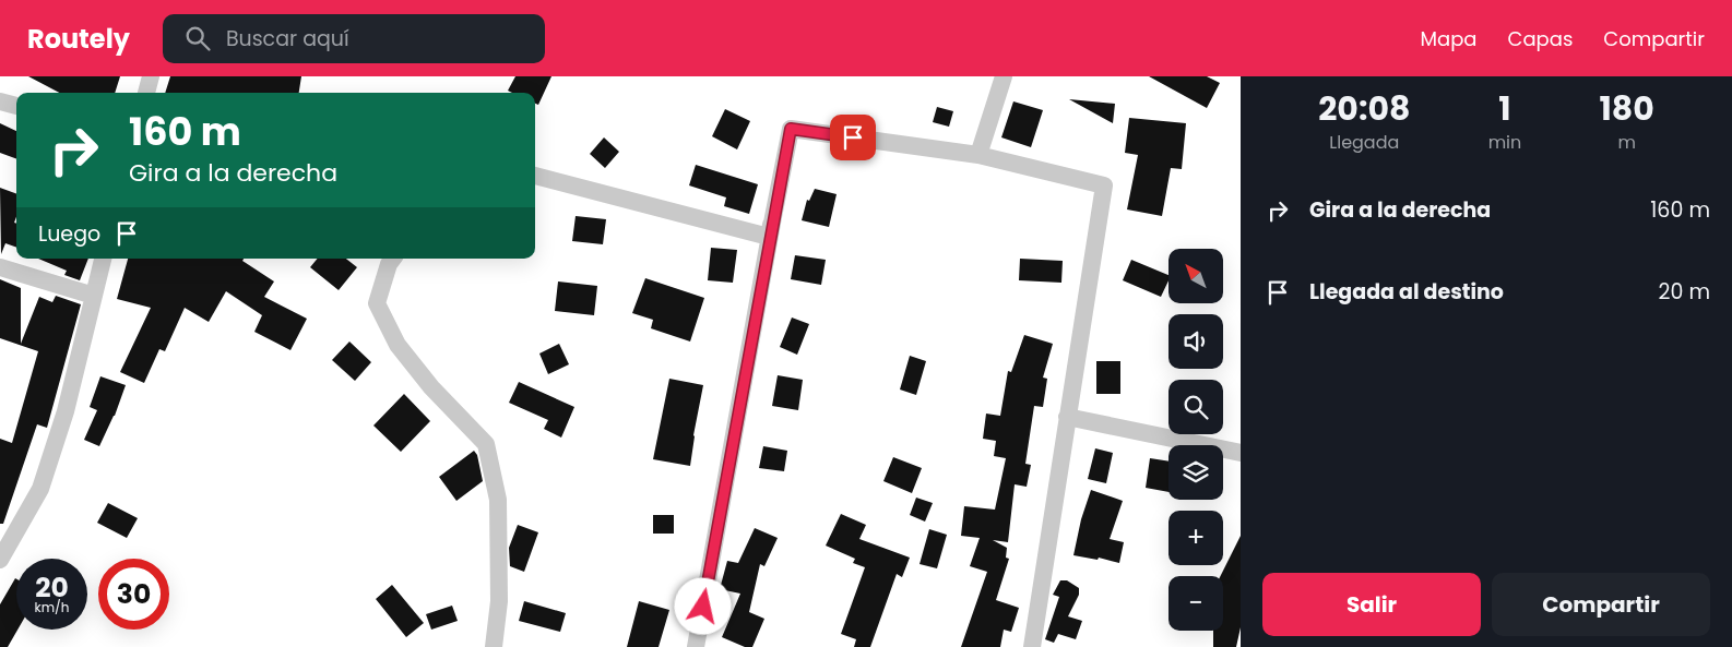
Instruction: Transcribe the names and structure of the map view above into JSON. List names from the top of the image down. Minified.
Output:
{"north":"top left","page":{"header":"Routely","search":"Buscar aquí","nav":["Mapa","Capas","Compartir"],"eta":["20:08","Llegada","1","min","180","m"],"turn":["160 m","Gira a la derecha"],"list":[{"name":"Gira a la derecha","value":"160 m"},{"name":"Llegada al destino","value":"20 m"}],"then":"Luego","map_buttons":["+","−"],"speed":"20 km/h","limit":"30","buttons":["Salir","Compartir"]}}
